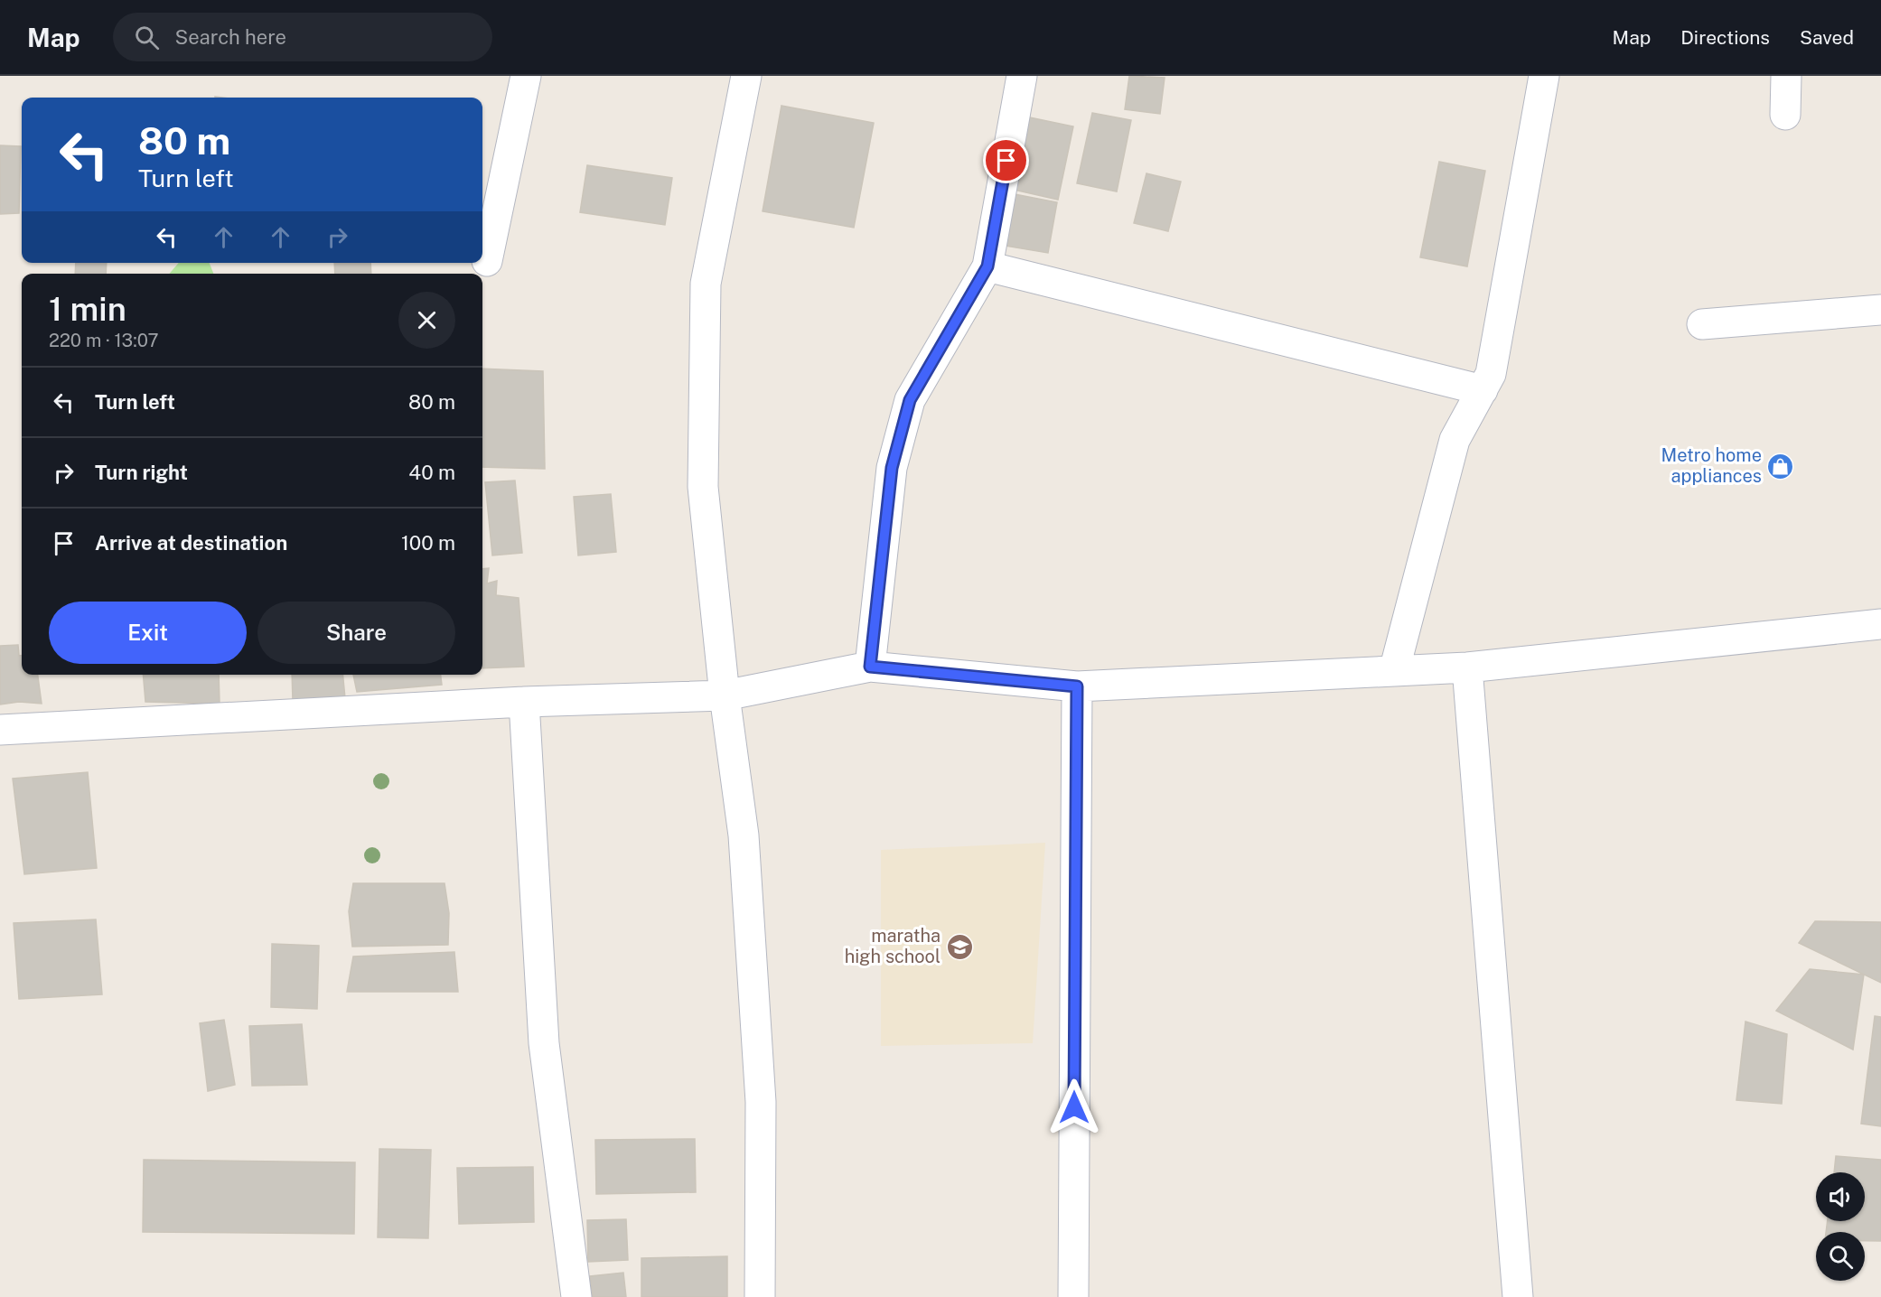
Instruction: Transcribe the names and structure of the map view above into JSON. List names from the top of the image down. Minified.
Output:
{"places":{"shop":["Metro home appliances"],"school or university":["maratha high school"]},"page":{"header":"Map","search":"Search here","nav":["Map","Directions","Saved"],"turn":["80 m","Turn left"],"heading":["1 min","220 m · 13:07"],"list":[{"name":"Turn left","value":"80 m"},{"name":"Turn right","value":"40 m"},{"name":"Arrive at destination","value":"100 m"}],"buttons":["Exit","Share"]}}
